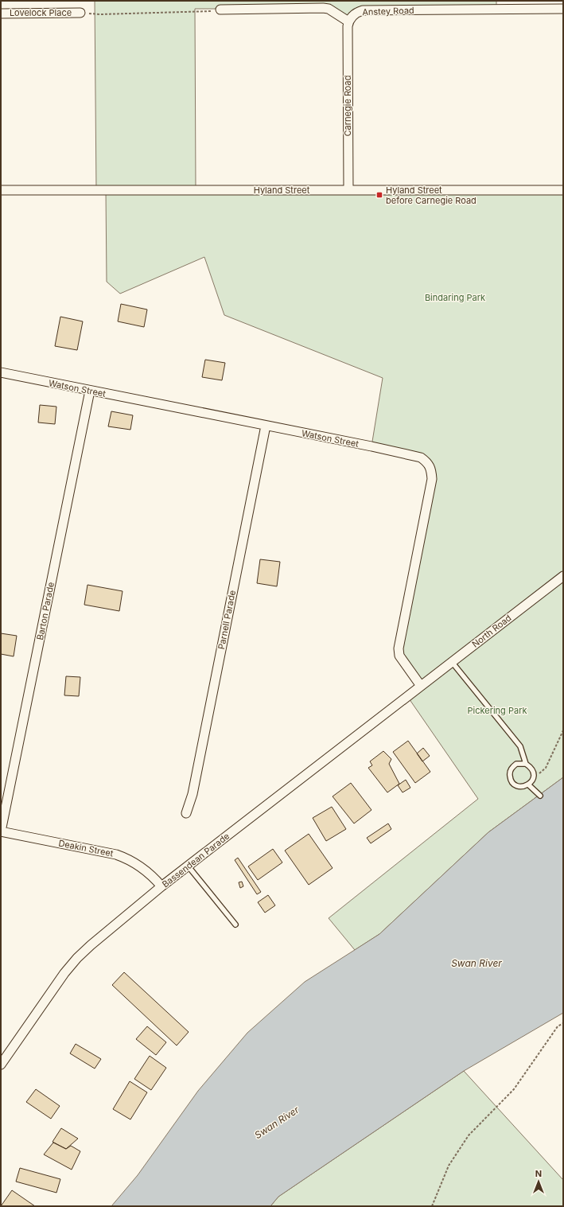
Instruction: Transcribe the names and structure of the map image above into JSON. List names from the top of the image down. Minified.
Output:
{"streets":{"street":["Anstey Road","Lovelock Place","Carnegie Road","Hyland Street","Watson Street","Barton Parade","Parnell Parade","North Road","Deakin Street","Bassendean Parade"]},"crossings":[["Anstey Road","Carnegie Road"],["Carnegie Road","Hyland Street"],["Watson Street","Barton Parade"],["Watson Street","Parnell Parade"],["Watson Street","North Road"],["Watson Street","Bassendean Parade"],["Barton Parade","Deakin Street"],["North Road","Bassendean Parade"],["Deakin Street","Bassendean Parade"]],"water":["Swan River"],"parks":["Bindaring Park","Pickering Park"],"places":{"transit":["Hyland Street before Carnegie Road"]},"north":"top"}
